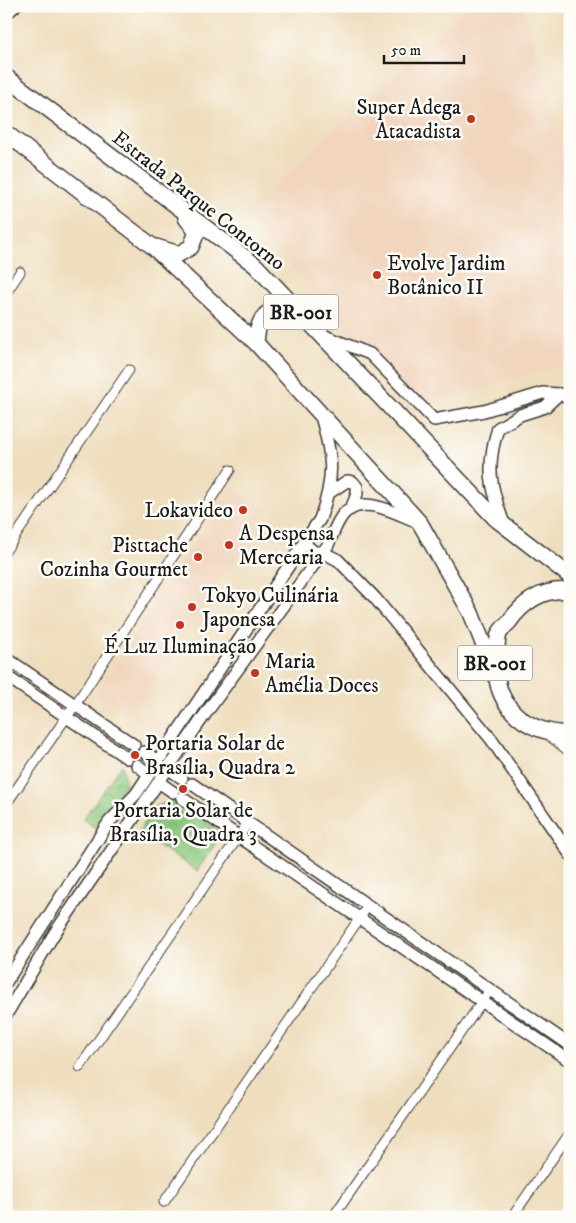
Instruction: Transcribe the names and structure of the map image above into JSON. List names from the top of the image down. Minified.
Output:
{"streets":{"highway":["Estrada Parque Contorno","BR-001"]},"places":["Super Adega Atacadista","Evolve Jardim Botânico II","Lokavideo","A Despensa Mercearia","Pisttache Cozinha Gourmet","Tokyo Culinária Japonesa","É Luz Iluminação","Maria Amélia Doces","Portaria Solar de Brasília, Quadra 2","Portaria Solar de Brasília, Quadra 3"],"scale_bar":"50 m"}
